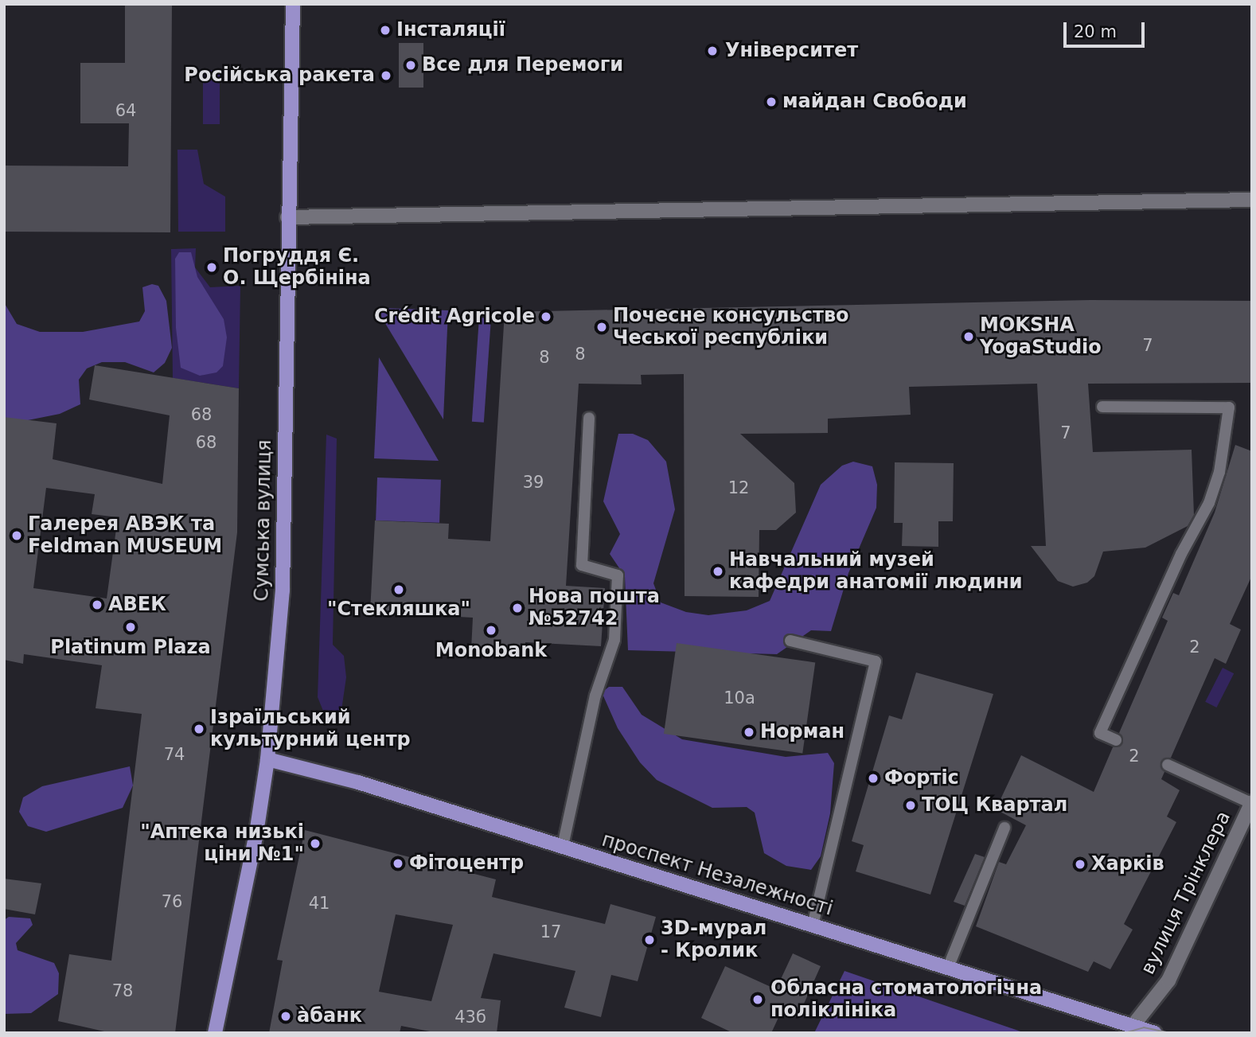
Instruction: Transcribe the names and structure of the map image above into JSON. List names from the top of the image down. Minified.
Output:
{"streets":{"main road":["Сумська вулиця","проспект Незалежності","вулиця Трінклера"]},"crossings":[["Сумська вулиця","проспект Незалежності"],["проспект Незалежності","вулиця Трінклера"]],"places":["Інсталяції","Університет","Все для Перемоги","Російська ракета","майдан Свободи","Погруддя Є. О. Щербініна","Crédit Agricole","Почесне консульство Чеської республіки","MOKSHA YogaStudio","Галерея АВЭК та Feldman MUSEUM","Навчальний музей кафедри анатомії людини","\"Стекляшка\"","АВЕК","Нова пошта №52742","Platinum Plaza","Monobank","Ізраїльський культурний центр","Норман","Фортiс","ТОЦ Квартал","\"Аптека низькі ціни №1\"","Фітоцентр","Харків","3D-мурал - Кролик","Обласна стоматологічна поліклініка","а̀банк"],"house_numbers":["64","7","8","8","68","7","68","39","12","2","10а","74","2","76","41","17","78","43б"],"scale_bar":"20 m"}
